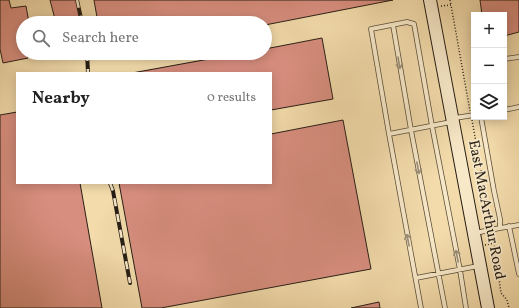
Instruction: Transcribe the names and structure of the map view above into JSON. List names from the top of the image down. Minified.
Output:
{"streets":{"street":["East MacArthur Road"]},"page":{"map_buttons":["+","−"],"search":"Search here","heading":["Nearby","0 results"]}}
